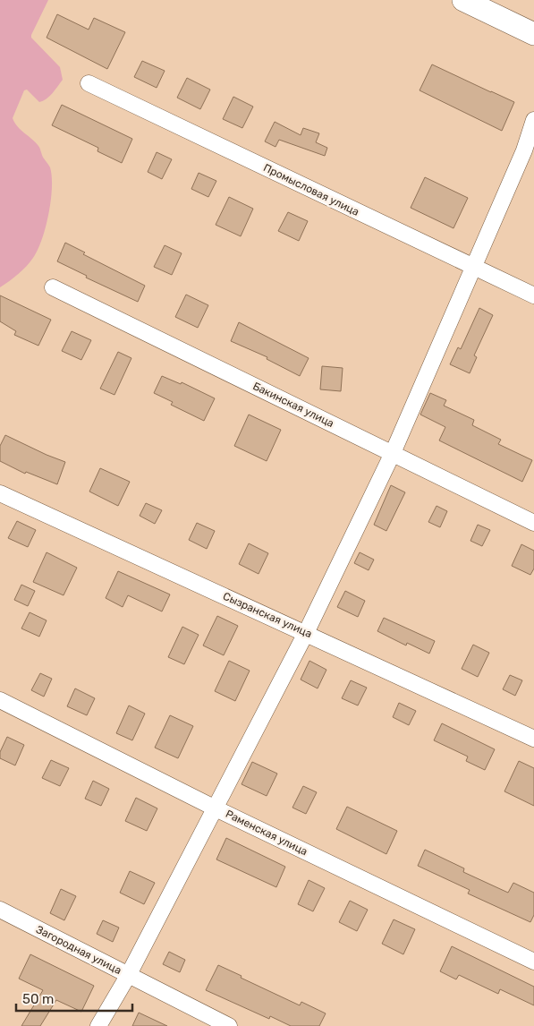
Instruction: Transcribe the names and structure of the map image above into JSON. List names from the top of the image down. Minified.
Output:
{"streets":{"street":["Промысловая улица","Бакинская улица","Сызранская улица","Раменская улица","Загородная улица"]},"scale_bar":"50 m"}
